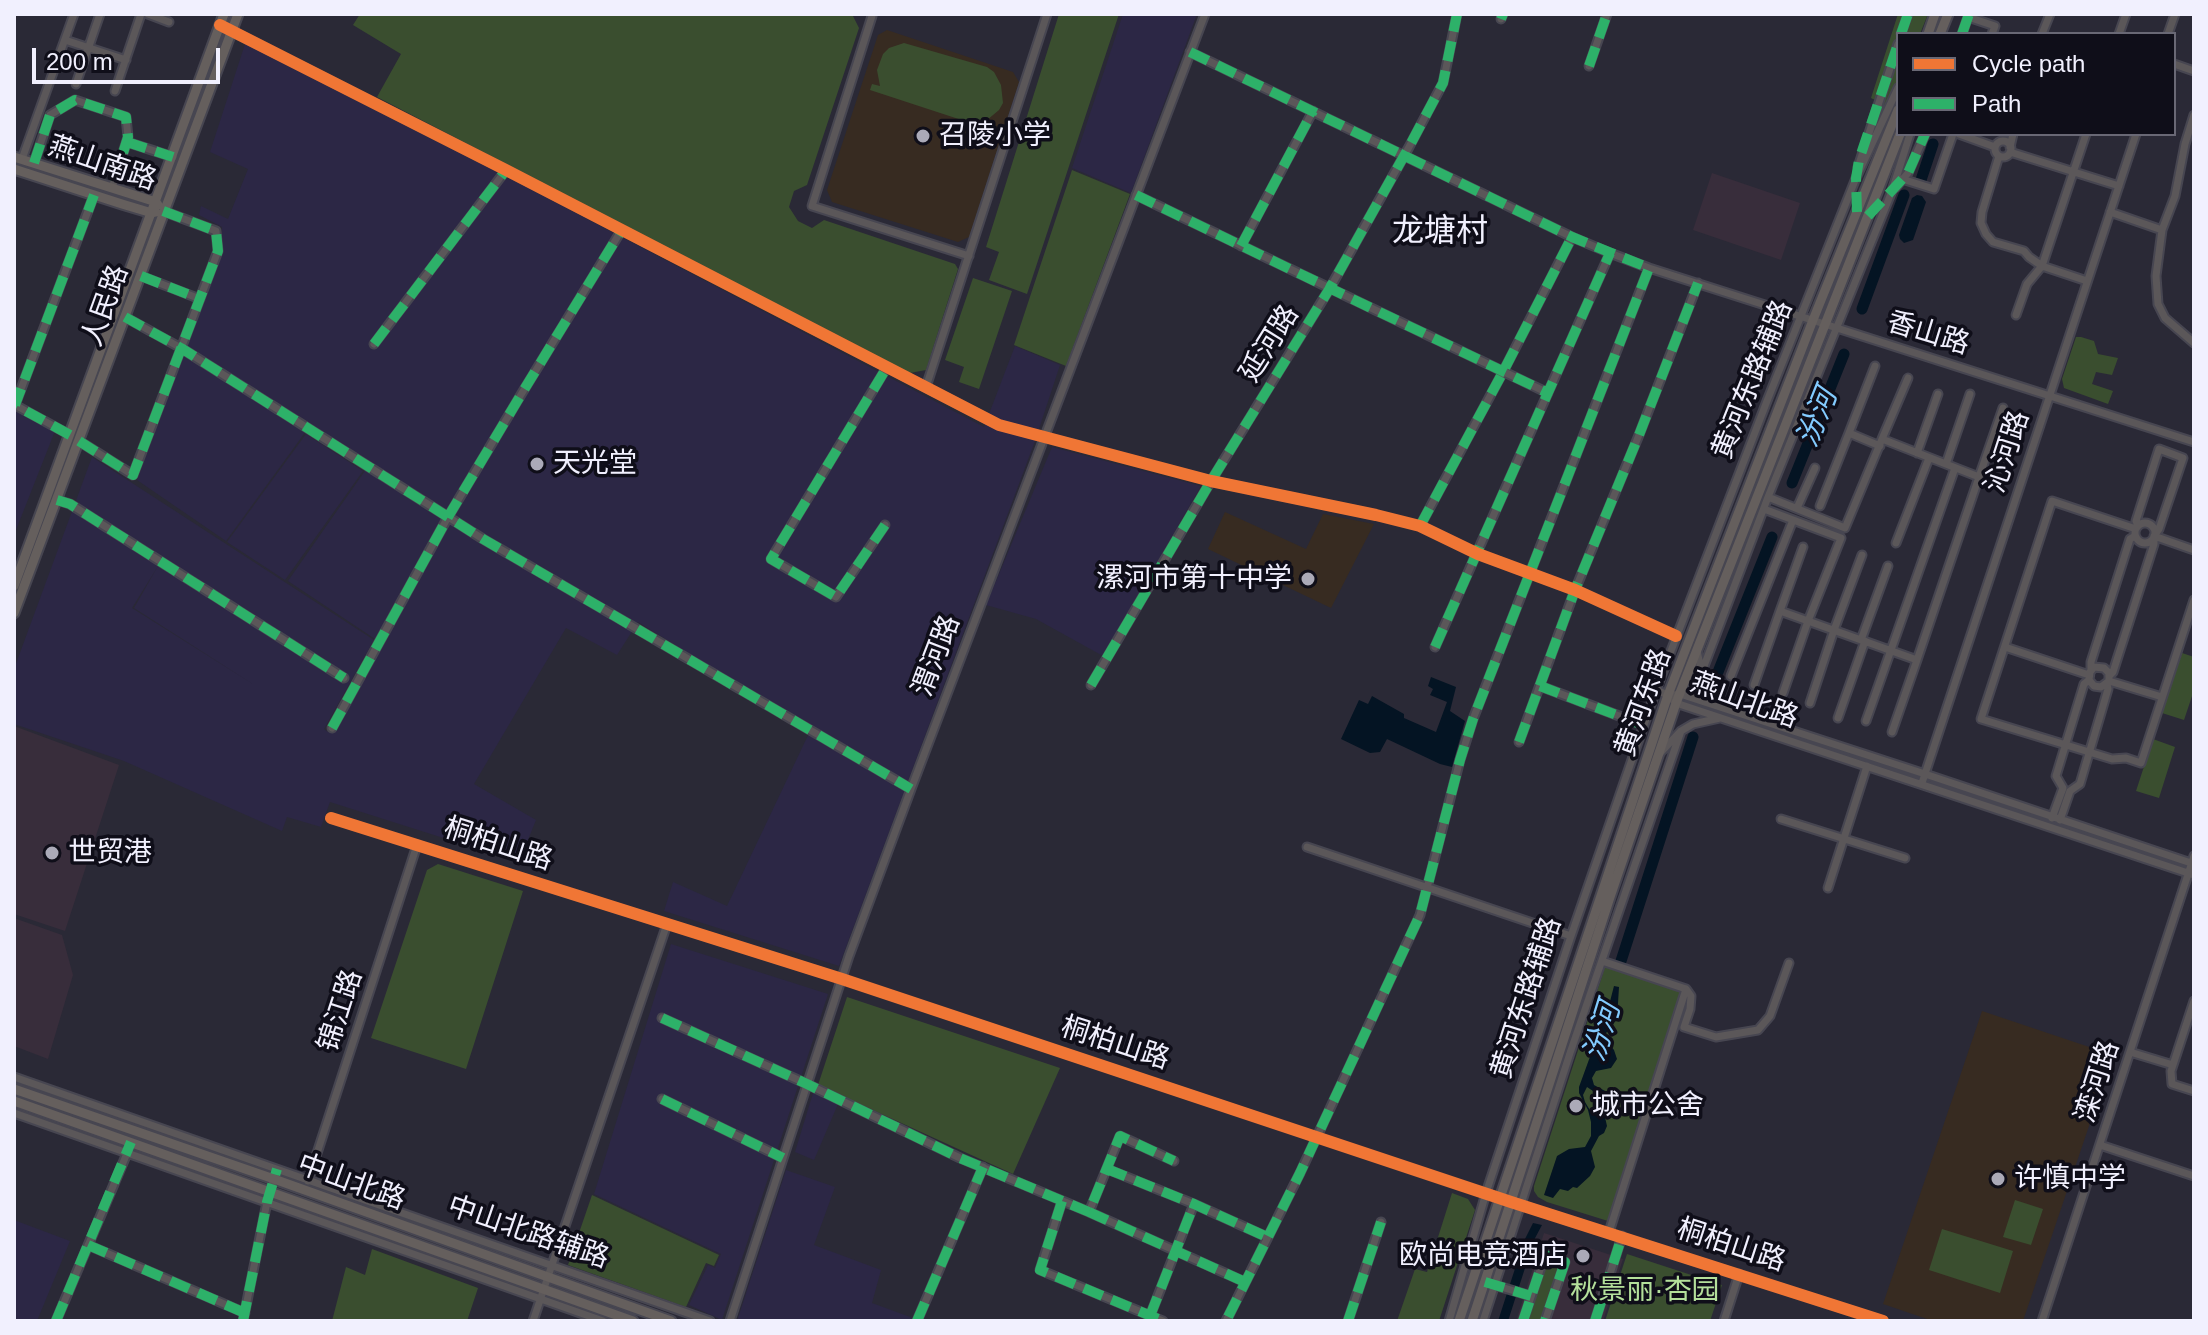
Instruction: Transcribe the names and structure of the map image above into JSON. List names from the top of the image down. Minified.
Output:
{"streets":{"main road":["燕山南路","人民路","黄河东路","中山北路"],"street":["香山路","延河路","黄河东路辅路","沁河路","渭河路","燕山北路","桐柏山路","锦江路","滦河路","中山北路辅路"]},"crossings":[["燕山南路","人民路"],["香山路","延河路"],["香山路","黄河东路辅路"],["香山路","沁河路"],["香山路","渭河路"],["香山路","黄河东路"],["黄河东路辅路","黄河东路"],["黄河东路辅路","桐柏山路"],["沁河路","燕山北路"],["渭河路","桐柏山路"],["燕山北路","黄河东路"],["燕山北路","滦河路"],["黄河东路","桐柏山路"],["桐柏山路","锦江路"],["锦江路","中山北路"],["锦江路","中山北路辅路"],["中山北路","中山北路辅路"]],"districts":["龙塘村"],"water":["汾河"],"parks":["秋景丽·杏园"],"places":["召陵小学","天光堂","漯河市第十中学","世贸港","城市公舍","许慎中学","欧尚电竞酒店"],"legend":["Cycle path","Path"],"scale_bar":"200 m"}
